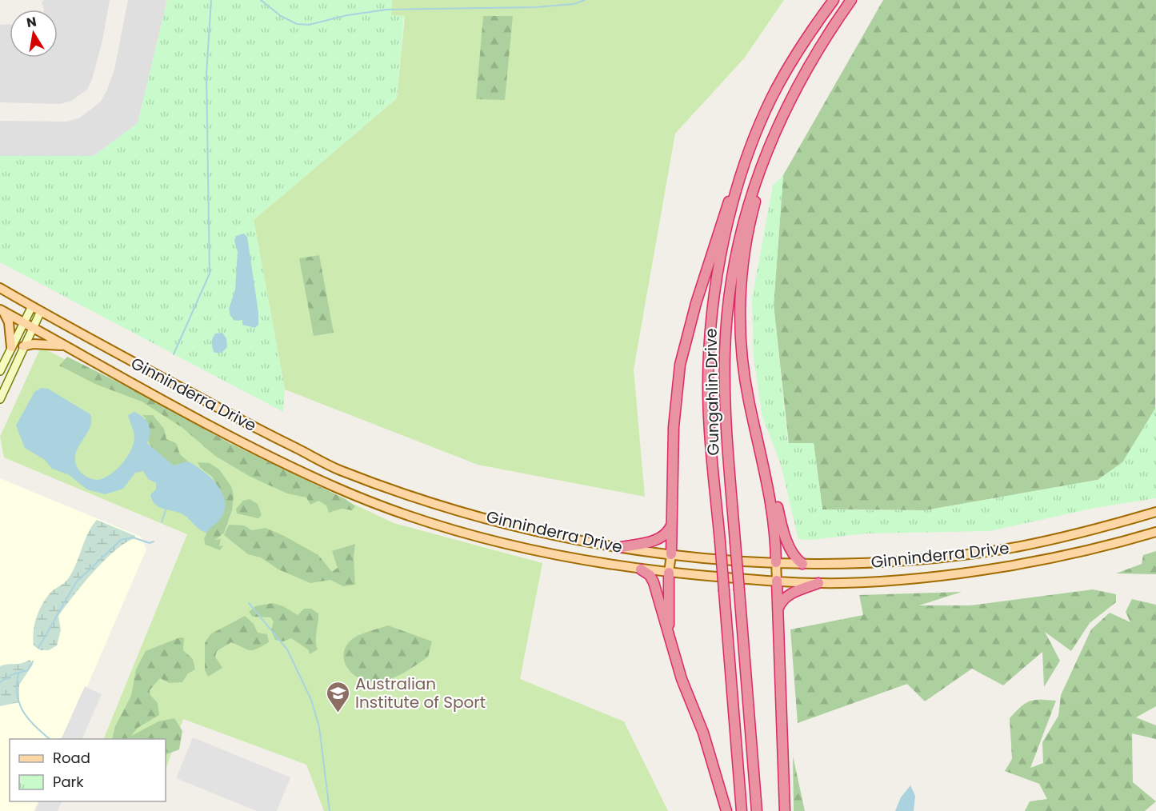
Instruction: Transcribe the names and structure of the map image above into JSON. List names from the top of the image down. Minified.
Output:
{"streets":{"highway":["Gungahlin Drive"],"main road":["Ginninderra Drive"]},"places":{"school or university":["Australian Institute of Sport"]},"legend":["Road","Park"],"north":"top"}
